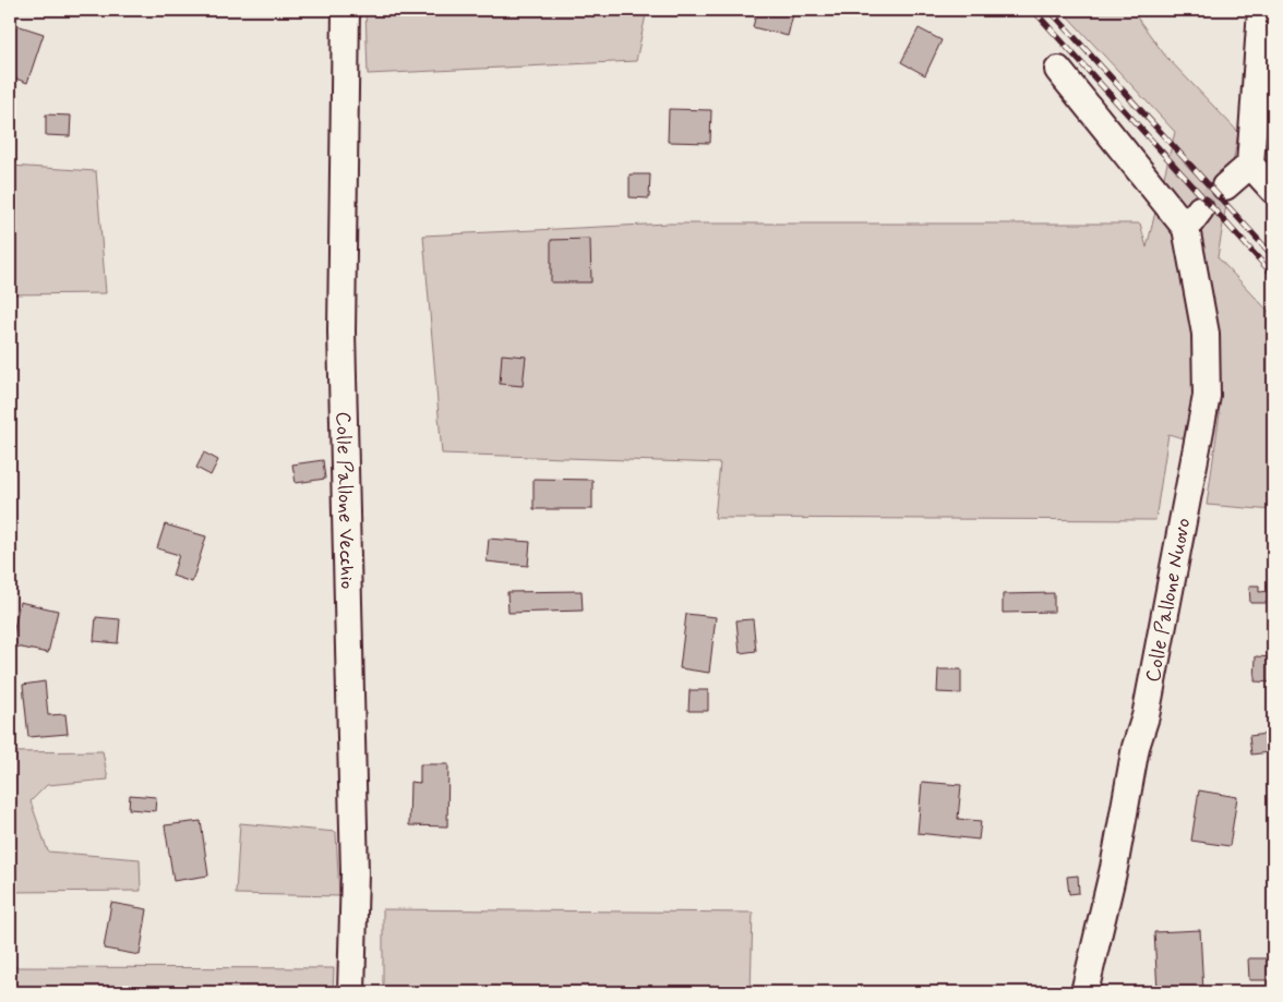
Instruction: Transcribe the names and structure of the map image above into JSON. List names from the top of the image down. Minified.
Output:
{"streets":{"street":["Colle Pallone Vecchio","Colle Pallone Nuovo"]}}
